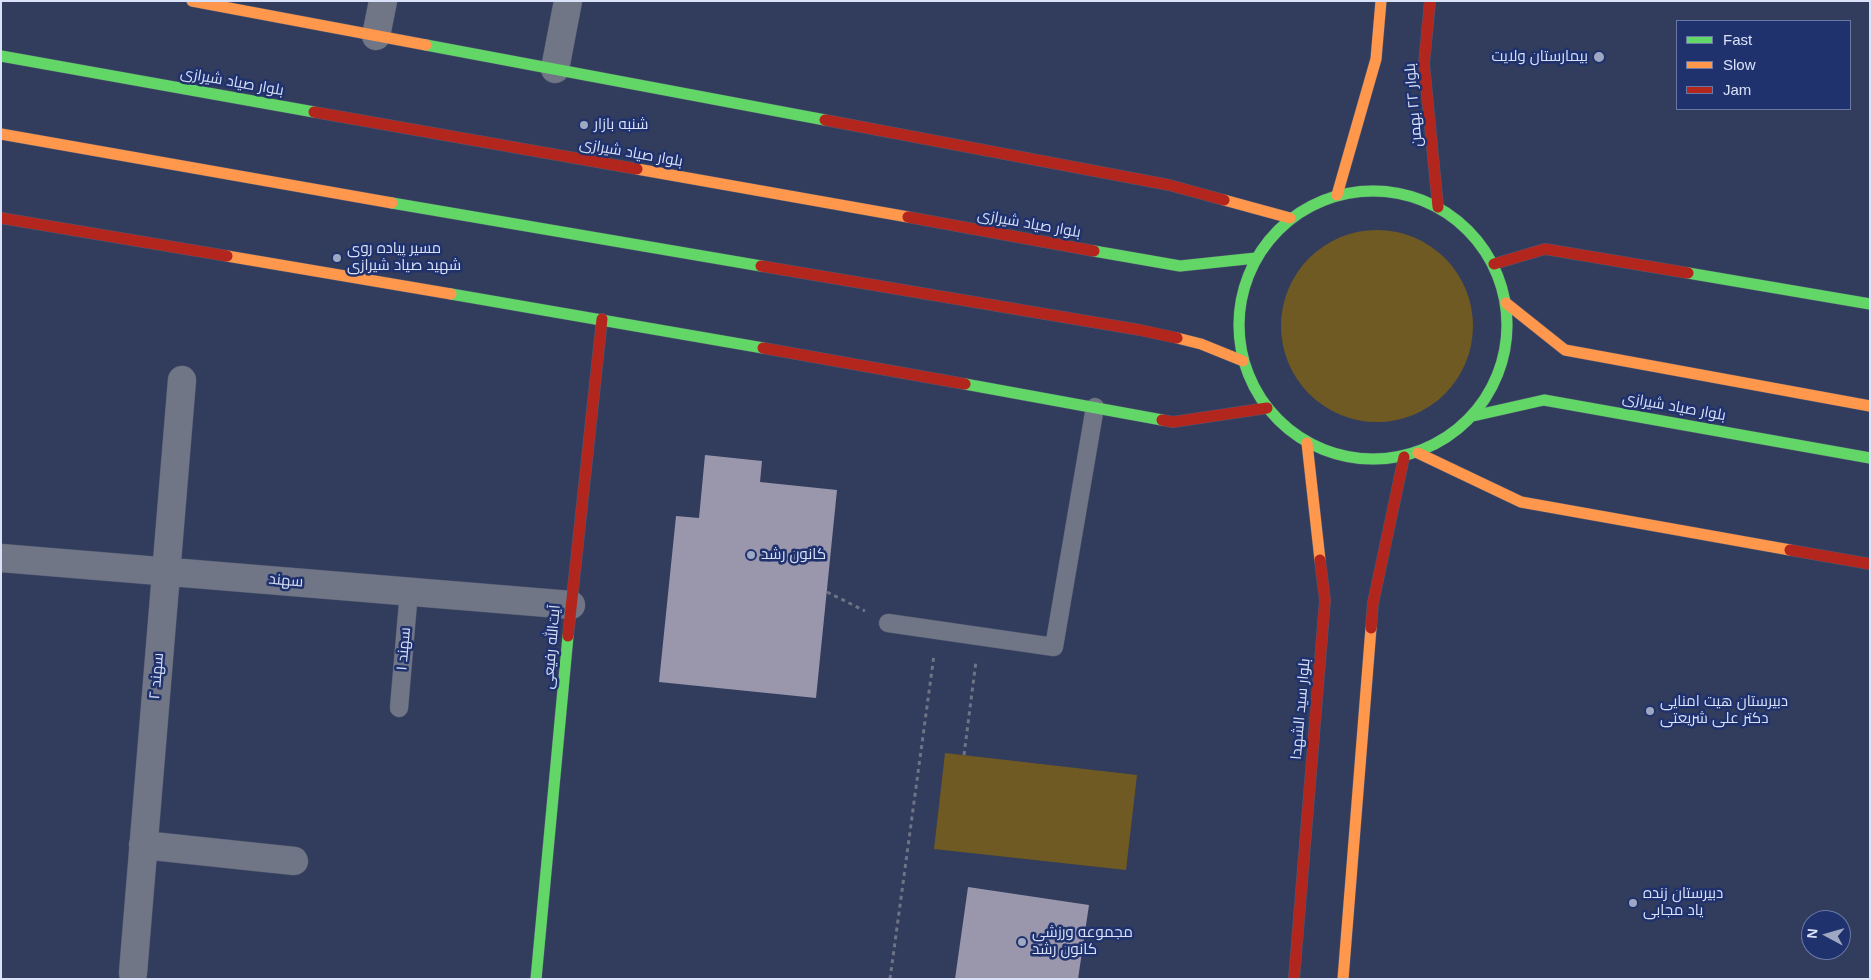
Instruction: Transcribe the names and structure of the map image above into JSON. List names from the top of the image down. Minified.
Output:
{"streets":{"street":["بلوار صیاد شیرازی","بلوار ۲۲ بهمن","سهند","آیت‌الله رفیعی","سهند ۲","بلوار سید الشهدا"],"lane":["سهند ۱"]},"crossings":[["سهند","آیت‌الله رفیعی"],["سهند","سهند ۱"],["سهند","سهند ۲"]],"places":["بیمارستان ولایت","شنبه بازار","مسیر پیاده روی شهید صیاد شیرازی","کانون رشد","دبیرستان هیت امنایی دکتر علی شریعتی","دبیرستان زنده یاد مجابی","مجموعه ورزشی کانون رشد"],"legend":["Fast","Slow","Jam"],"north":"left"}
